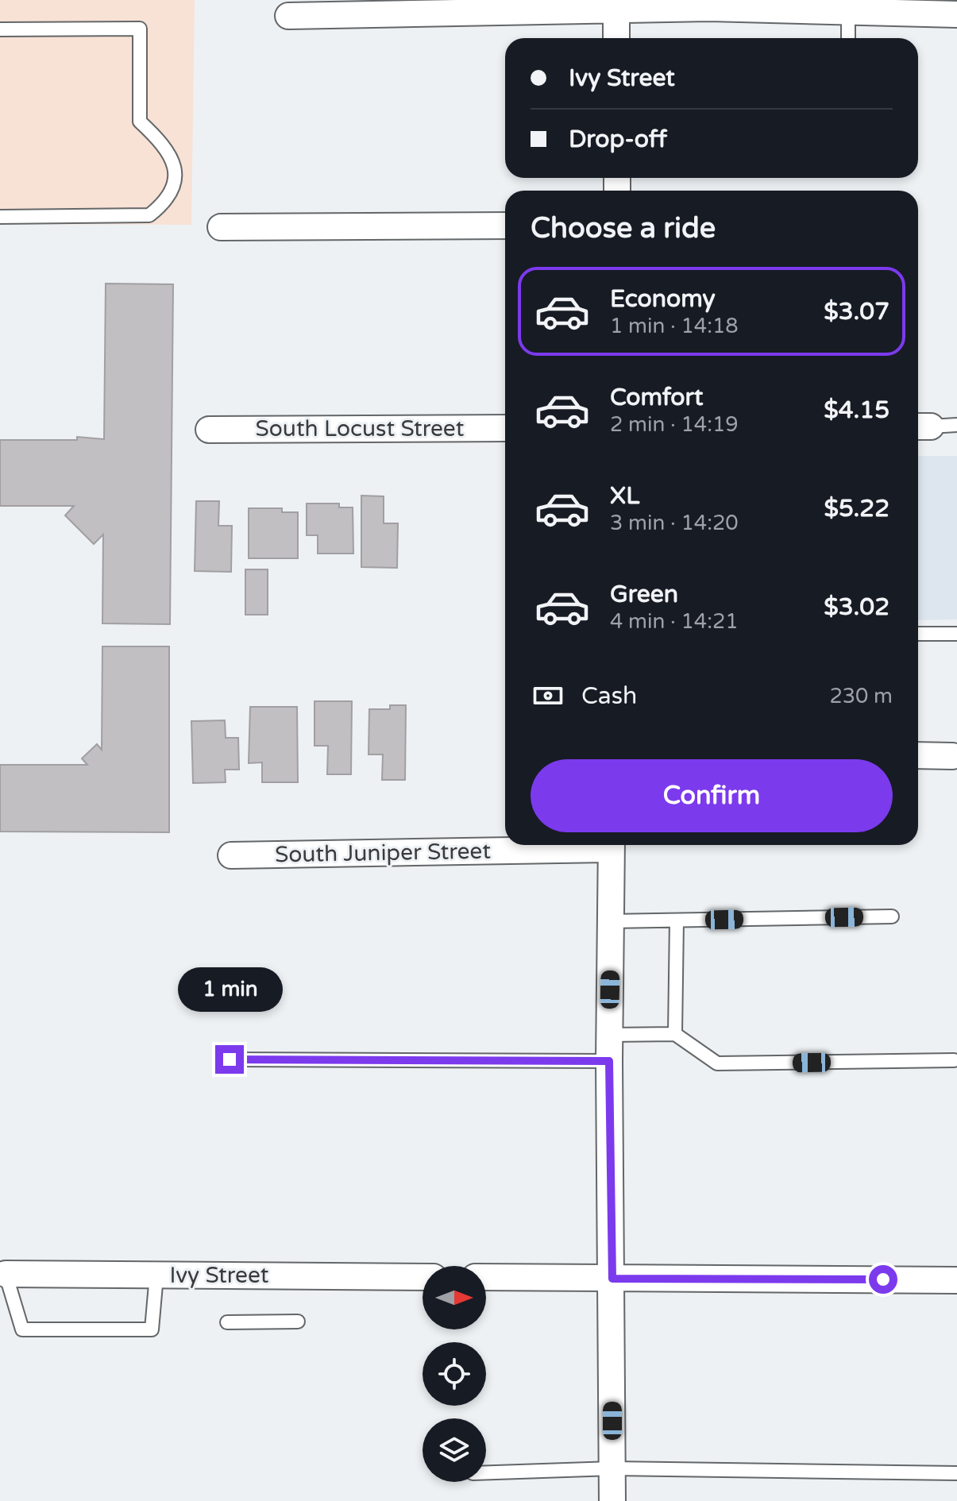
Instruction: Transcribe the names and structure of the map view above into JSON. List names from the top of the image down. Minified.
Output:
{"streets":{"street":["South Locust Street","South Juniper Street","Ivy Street"]},"north":"right","page":{"banner":["Ivy Street","Drop-off"],"heading":"Choose a ride","list":[{"name":"Economy","note":"1 min · 14:18","value":"$3.07"},{"name":"Comfort","note":"2 min · 14:19","value":"$4.15"},{"name":"XL","note":"3 min · 14:20","value":"$5.22"},{"name":"Green","note":"4 min · 14:21","value":"$3.02"}],"pay":["Cash","230 m"],"buttons":"Confirm","bubble":"1 min"}}
